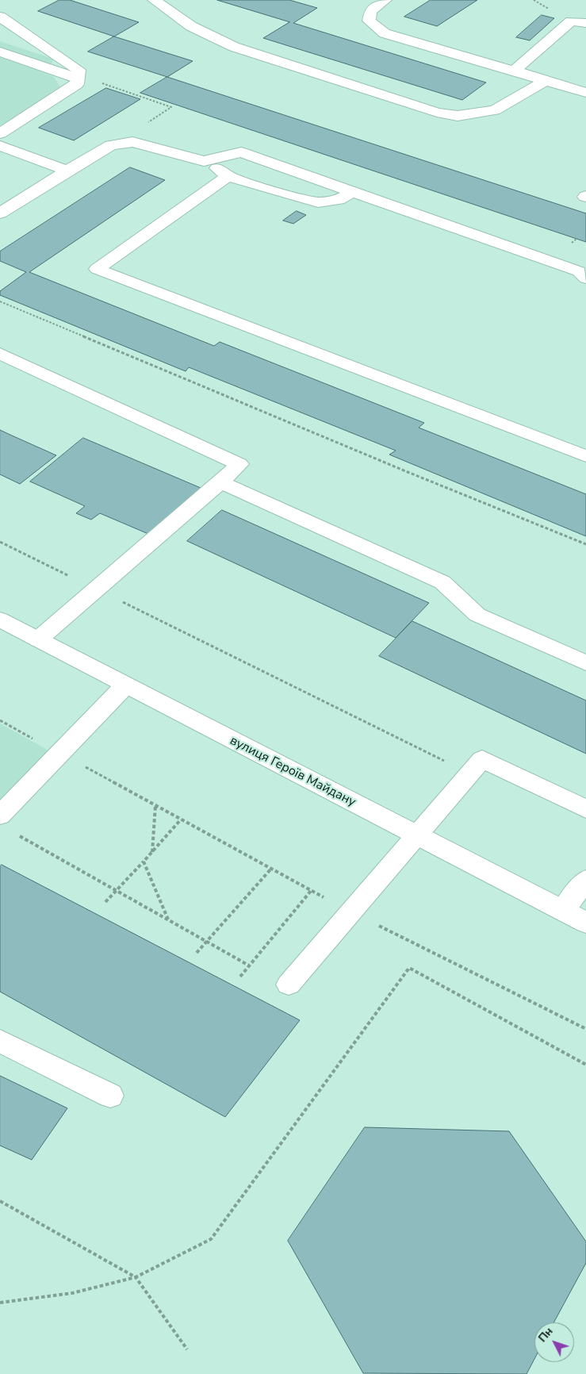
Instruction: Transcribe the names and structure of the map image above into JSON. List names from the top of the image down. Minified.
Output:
{"streets":{"main road":["вулиця Героїв Майдану"]},"north":"top left"}
